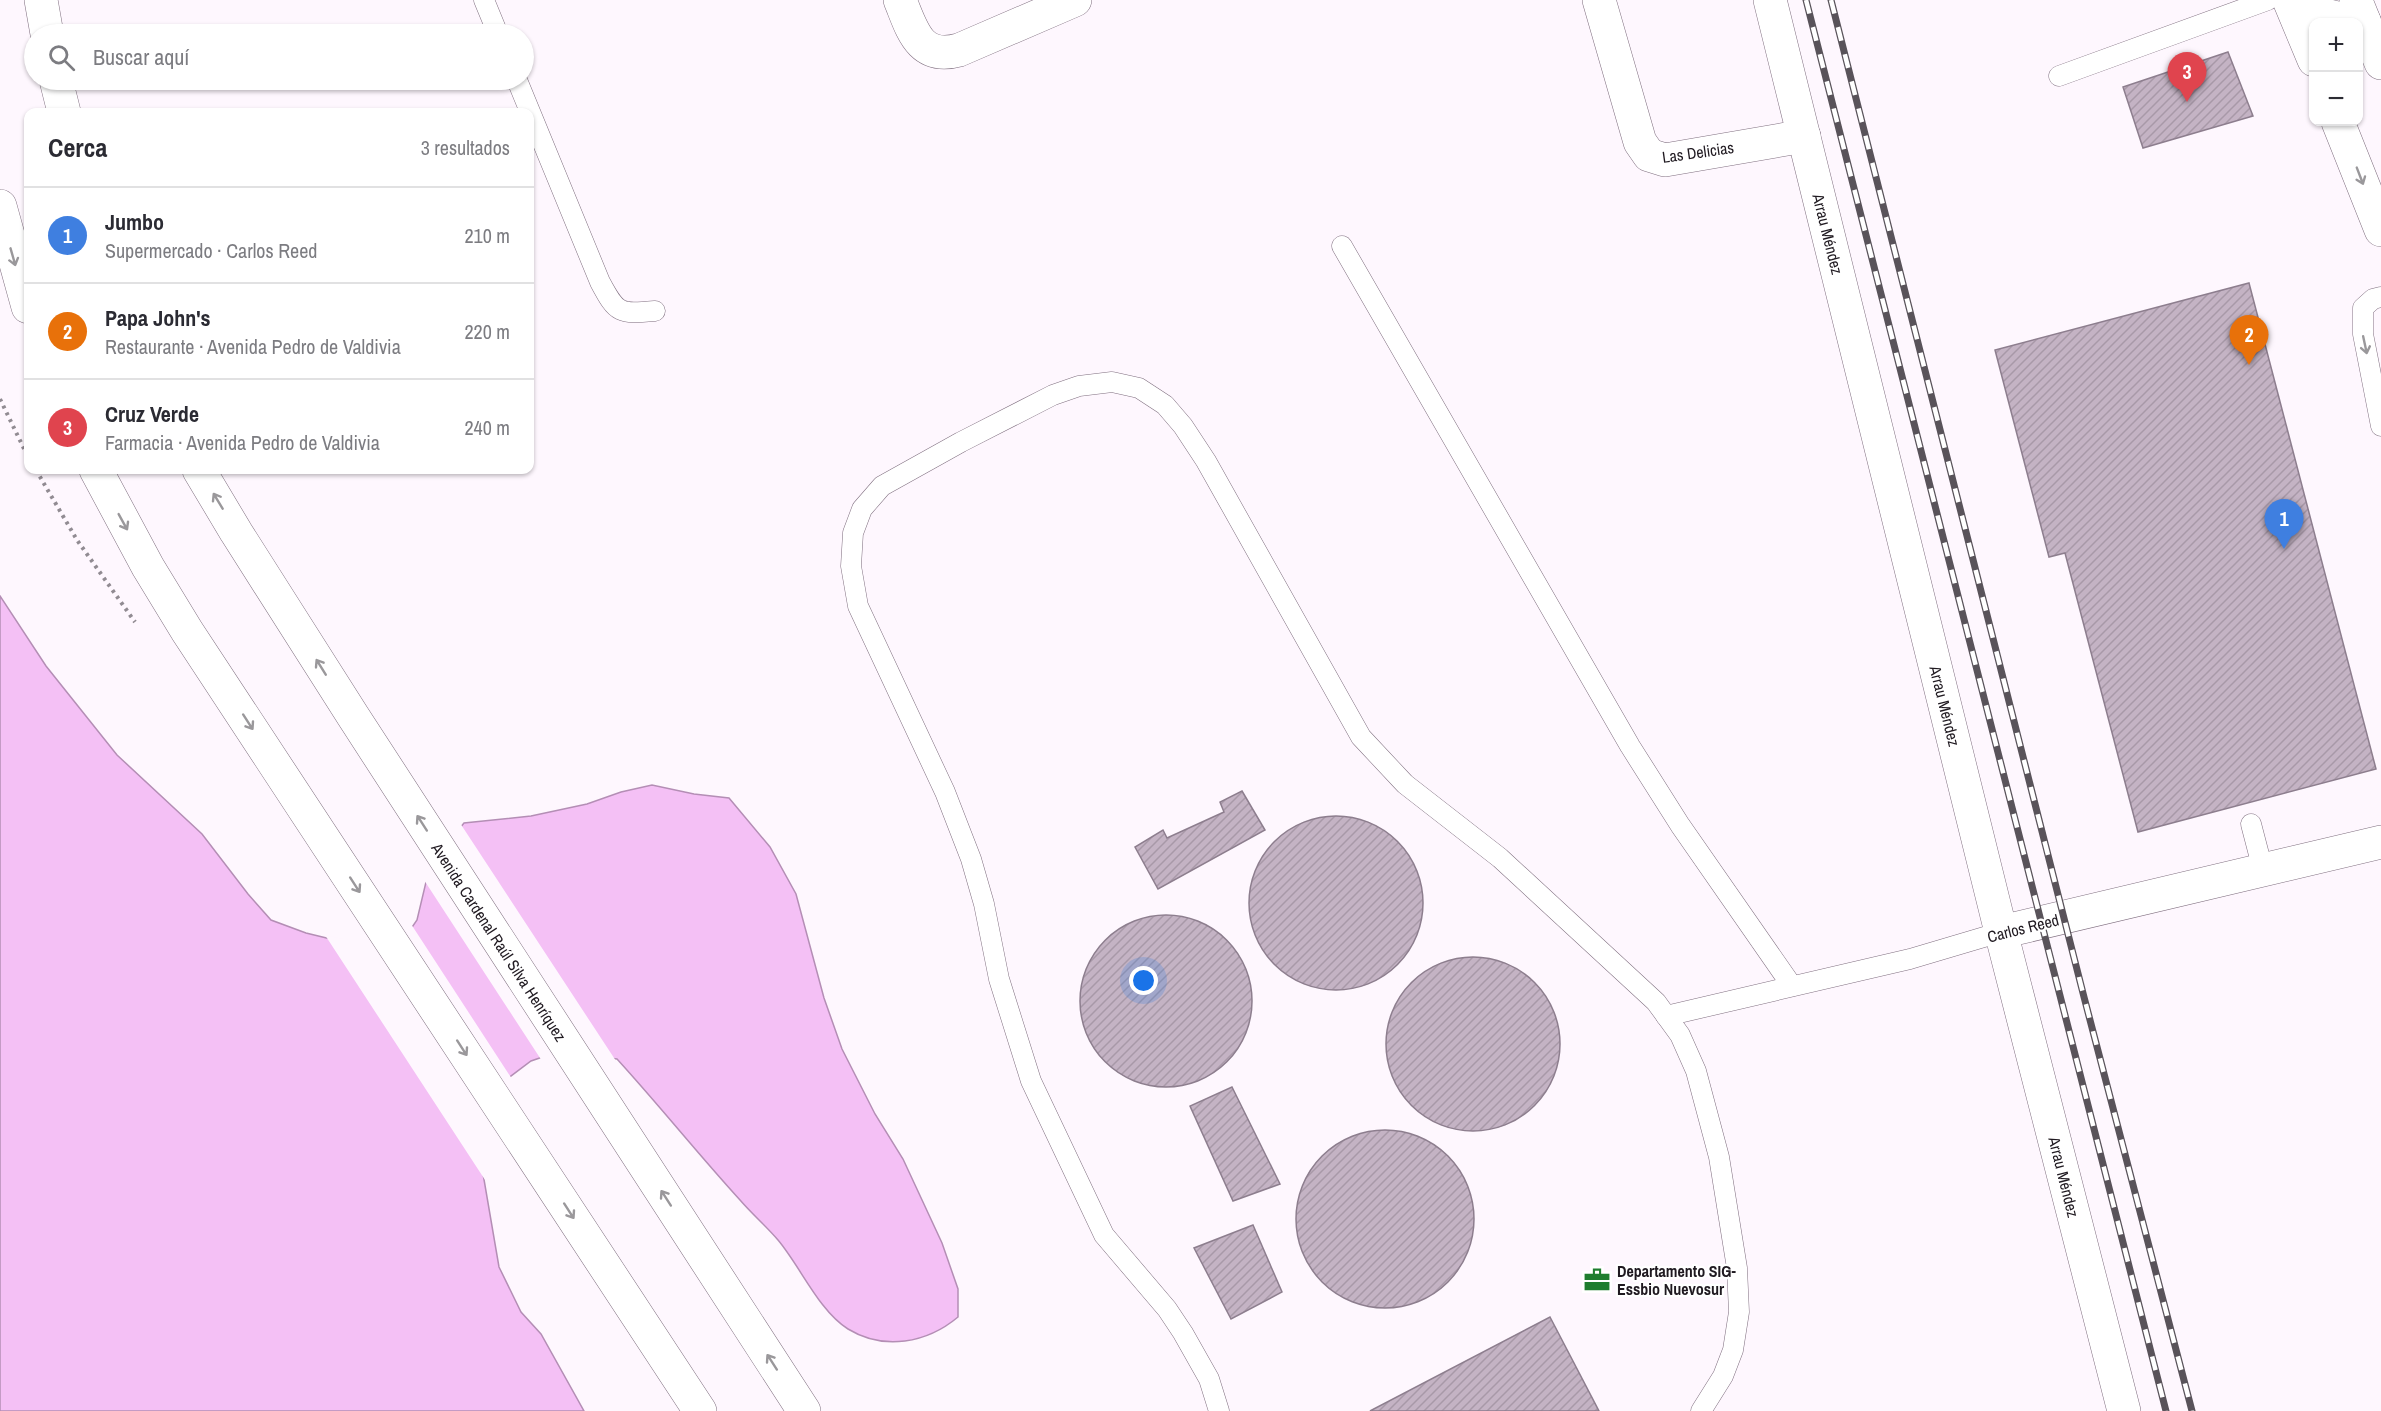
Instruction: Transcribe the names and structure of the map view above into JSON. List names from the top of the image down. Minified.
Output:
{"streets":{"main road":["Las Delicias","Arrau Méndez","Carlos Reed","Avenida Cardenal Raúl Silva Henríquez"]},"crossings":[["Las Delicias","Arrau Méndez"],["Arrau Méndez","Carlos Reed"]],"places":{"office":["Departamento SIG- Essbio Nuevosur"]},"page":{"map_buttons":["+","−"],"search":"Buscar aquí","pins":["3","2","1"],"heading":["Cerca","3 resultados"],"list":[{"mark":"1","name":"Jumbo","note":"Supermercado · Carlos Reed","value":"210 m"},{"mark":"2","name":"Papa John's","note":"Restaurante · Avenida Pedro de Valdivia","value":"220 m"},{"mark":"3","name":"Cruz Verde","note":"Farmacia · Avenida Pedro de Valdivia","value":"240 m"}]}}
